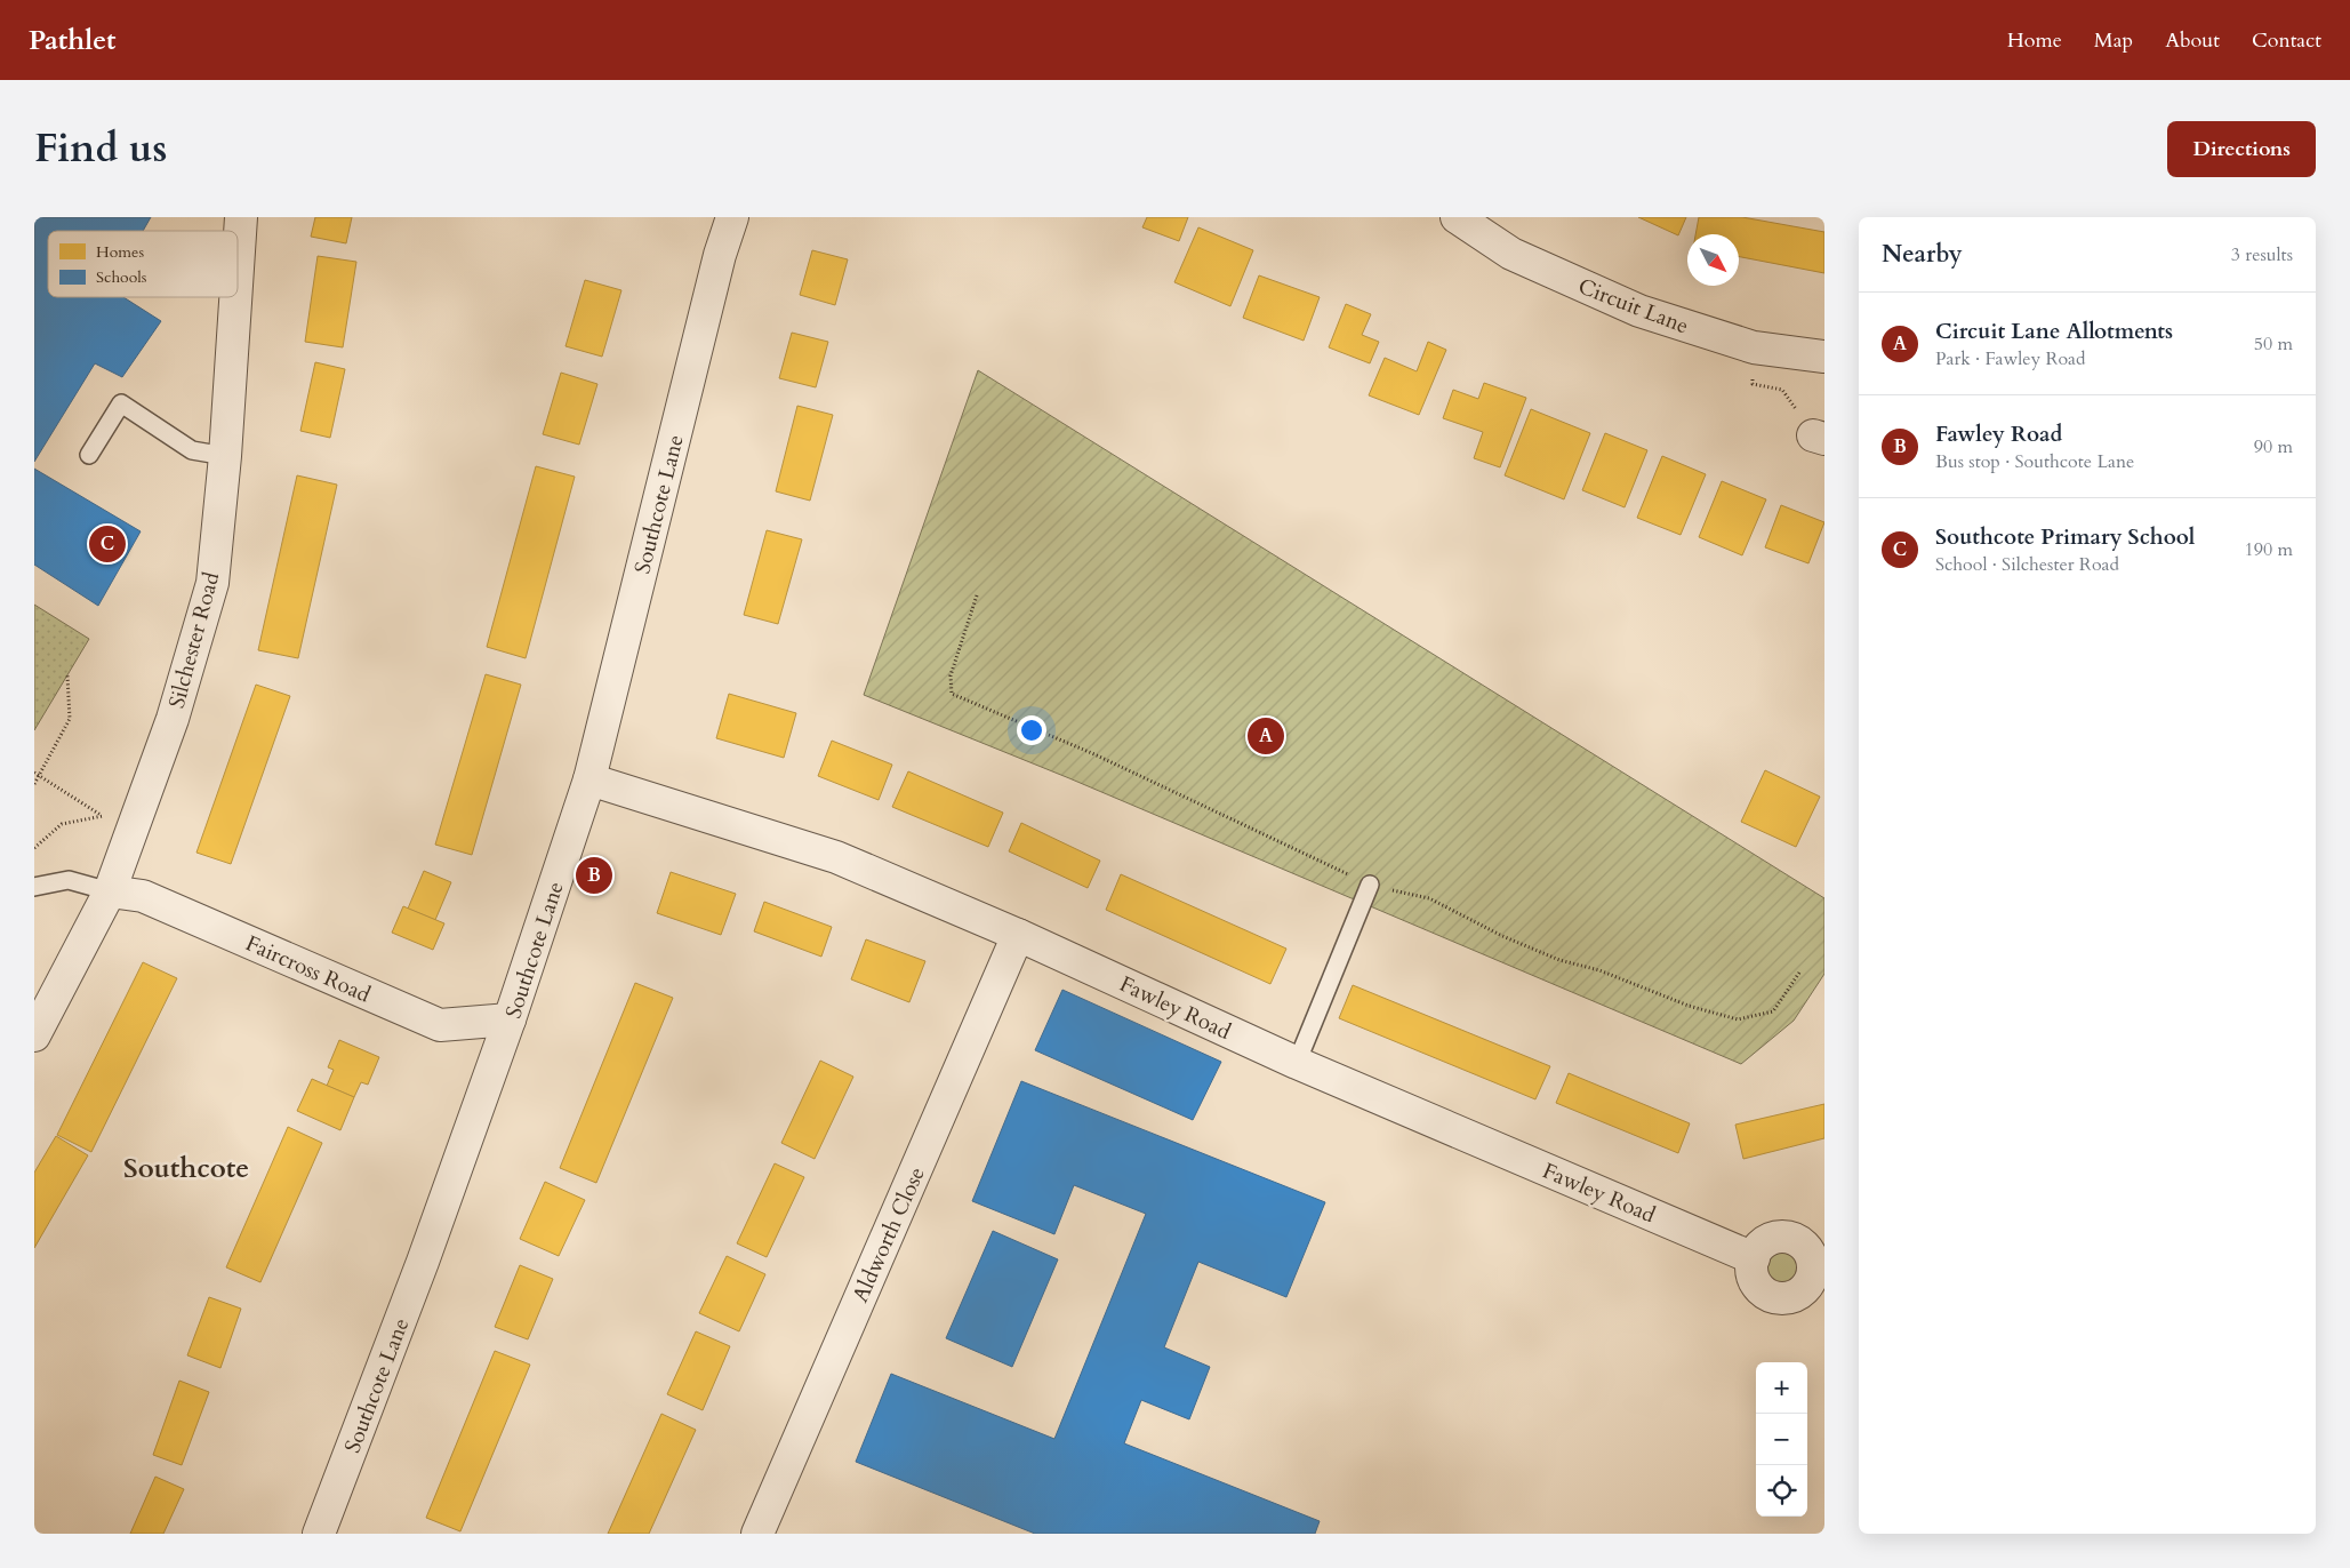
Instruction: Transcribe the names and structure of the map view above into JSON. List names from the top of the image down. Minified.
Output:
{"streets":{"street":["Circuit Lane","Southcote Lane","Silchester Road","Faircross Road","Fawley Road","Aldworth Close"]},"crossings":[["Southcote Lane","Faircross Road"],["Southcote Lane","Fawley Road"],["Silchester Road","Faircross Road"],["Fawley Road","Aldworth Close"]],"districts":["Southcote"],"legend":["Homes","Schools"],"north":"bottom right","page":{"header":"Pathlet","nav":["Home","Map","About","Contact"],"title":"Find us","buttons":"Directions","heading":["Nearby","3 results"],"list":[{"mark":"A","name":"Circuit Lane Allotments","note":"Park · Fawley Road","value":"50 m"},{"mark":"B","name":"Fawley Road","note":"Bus stop · Southcote Lane","value":"90 m"},{"mark":"C","name":"Southcote Primary School","note":"School · Silchester Road","value":"190 m"}],"pins":["C","A","B"],"map_buttons":["+","−"]}}
